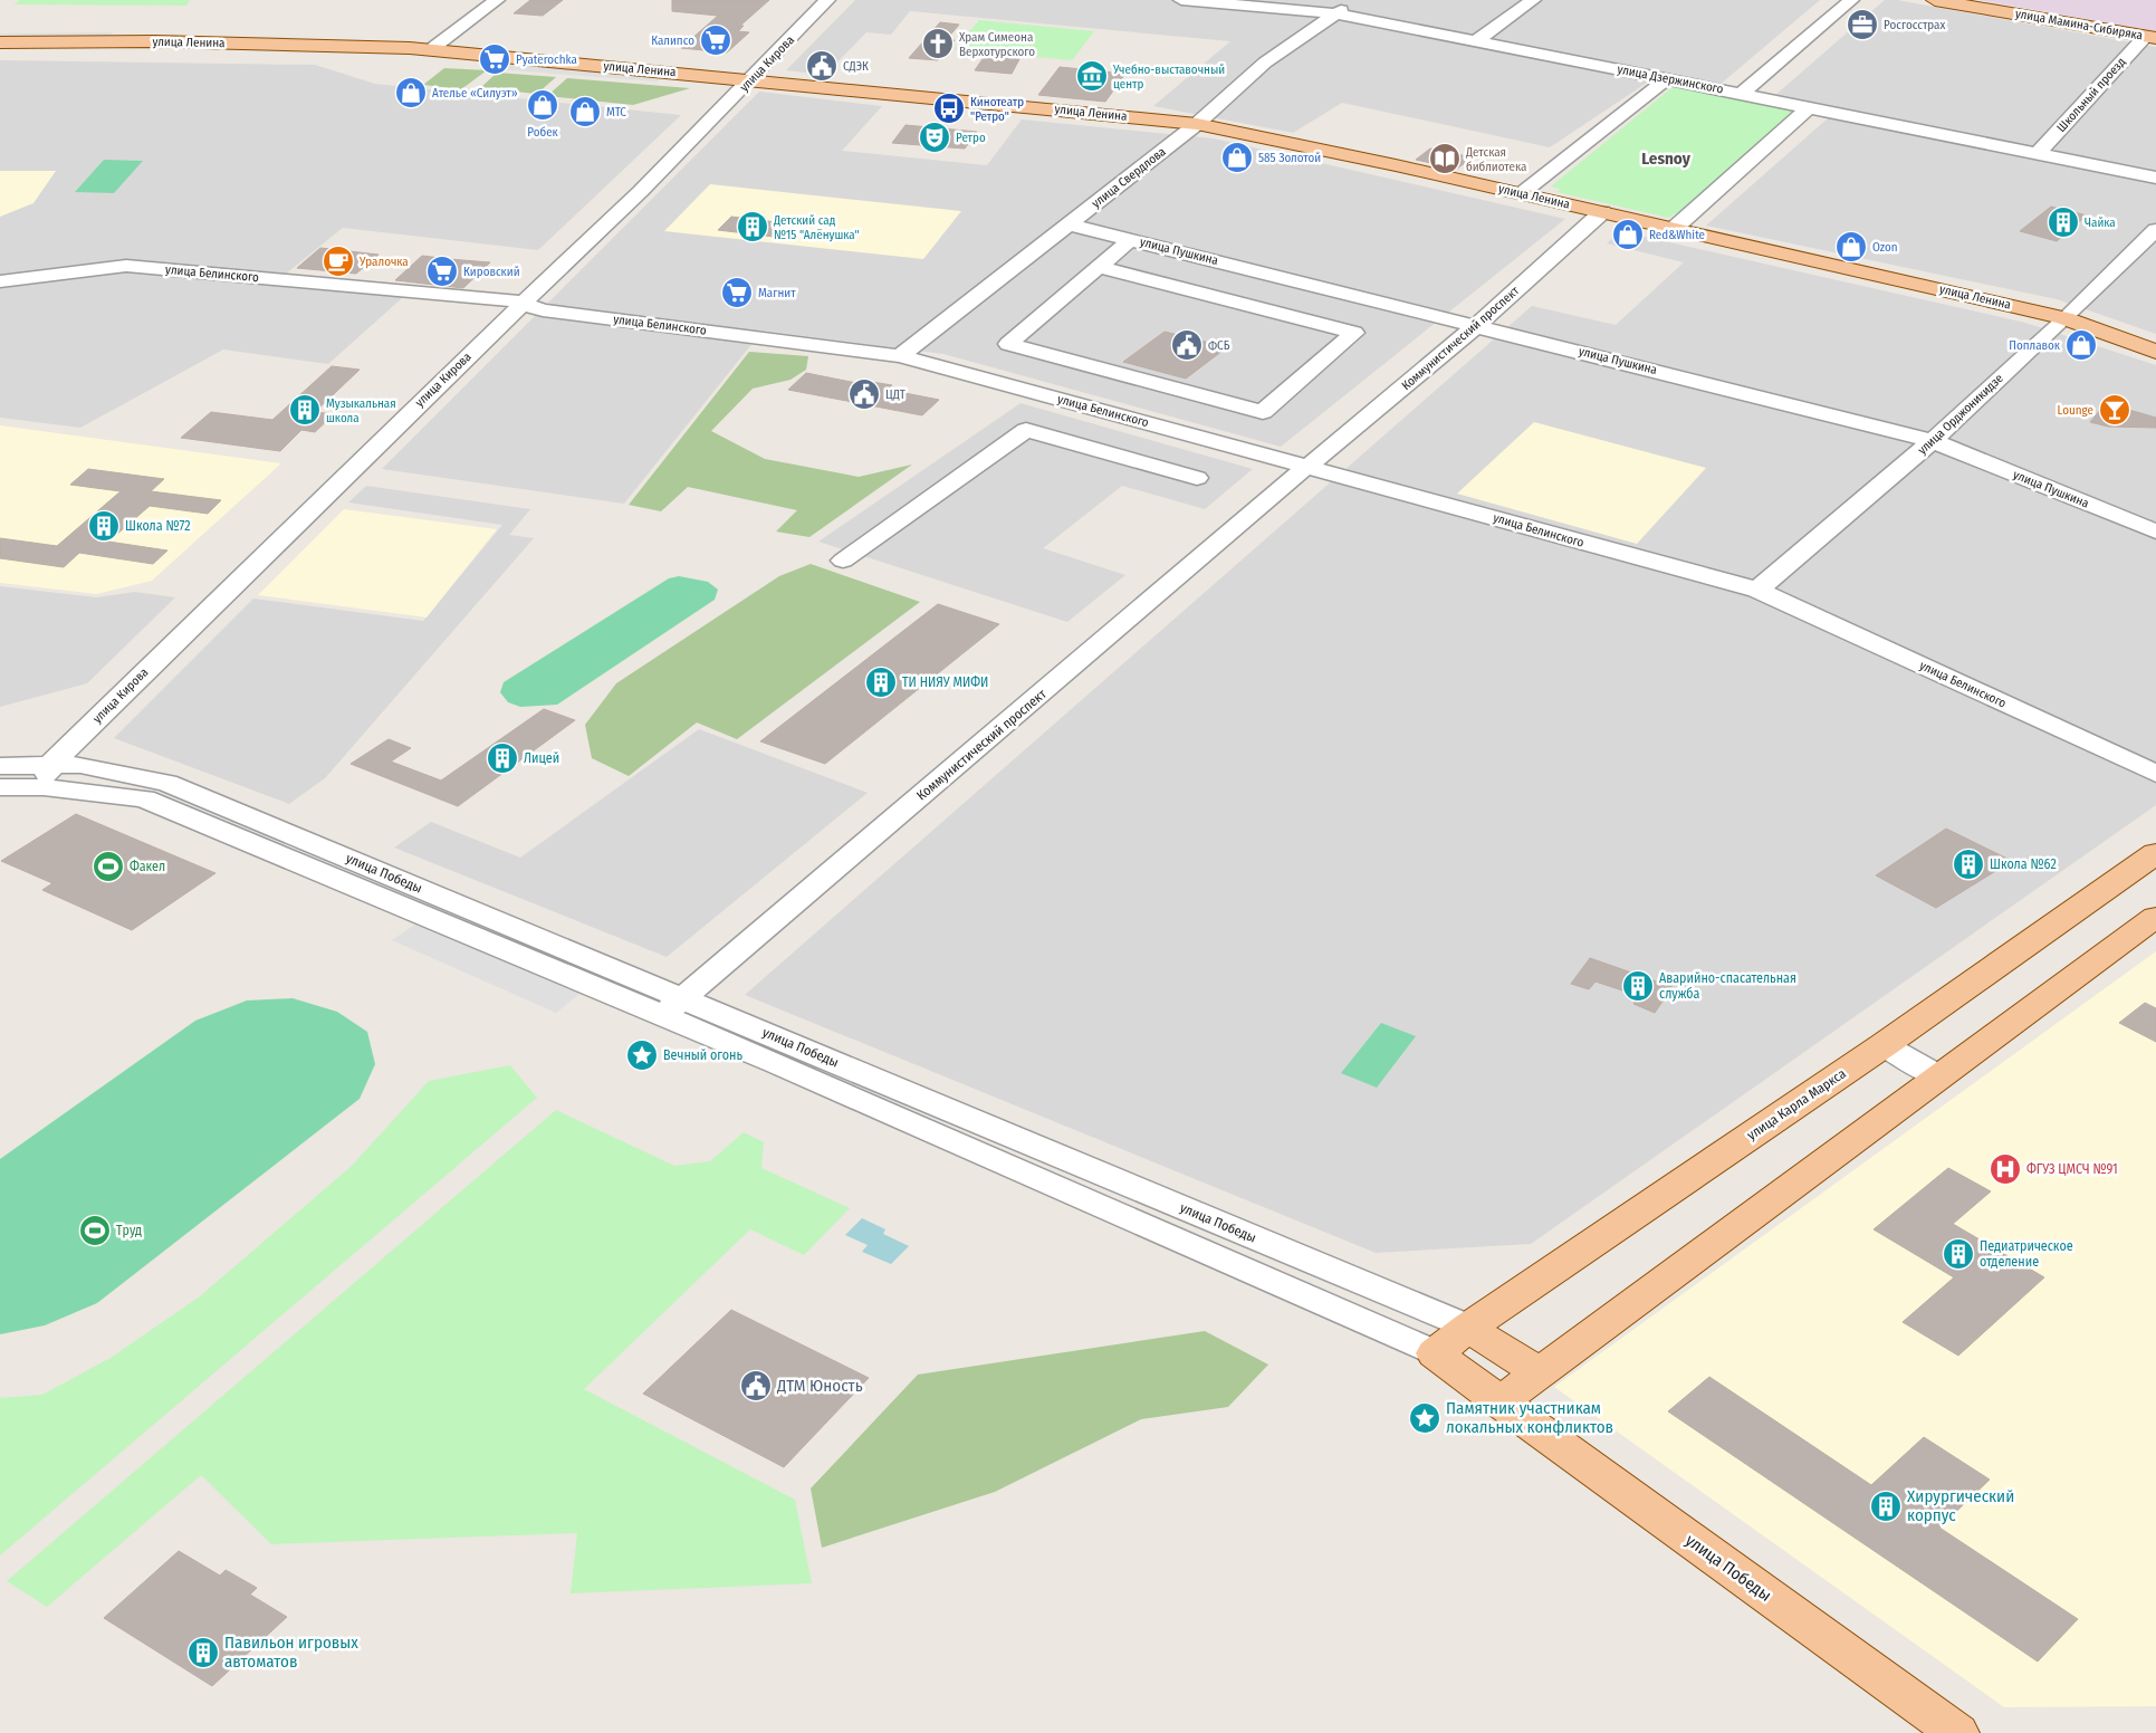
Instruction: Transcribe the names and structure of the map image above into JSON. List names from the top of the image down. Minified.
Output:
{"streets":{"main road":["улица Мамина-Сибиряка","улица Ленина","улица Победы","улица Карла Маркса"],"street":["улица Кирова","улица Дзержинского","Школьный проезд","улица Свердлова","улица Пушкина","улица Белинского","Коммунистический проспект","улица Орджоникидзе"]},"crossings":[["улица Мамина-Сибиряка","Школьный проезд"],["улица Ленина","улица Кирова"],["улица Ленина","улица Свердлова"],["улица Ленина","Коммунистический проспект"],["улица Ленина","улица Орджоникидзе"],["улица Кирова","улица Белинского"],["улица Кирова","улица Победы"],["улица Дзержинского","Школьный проезд"],["улица Дзержинского","улица Свердлова"],["улица Свердлова","улица Пушкина"],["улица Свердлова","улица Белинского"],["улица Пушкина","Коммунистический проспект"],["улица Пушкина","улица Орджоникидзе"],["улица Белинского","улица Орджоникидзе"],["Коммунистический проспект","улица Победы"],["улица Победы","улица Карла Маркса"]],"districts":["Lesnoy"],"places":{"office":["Росгосстрах"],"supermarket":["Калипсо","Pyaterochka","Кировский","Магнит"],"church":["Храм Симеона Верхотурского"],"public building":["СДЭК","ФСБ","ЦДТ","ДТМ Юность"],"museum":["Учебно-выставочный центр"],"shop":["Ателье «Силуэт»","Робек","МТС","585 Золотой","Red&White","Ozon","Поплавок"],"bus stop":["Кинотеатр \"Ретро\""],"theatre":["Ретро"],"library":["Детская библиотека"],"building":["Чайка","Детский сад №15 \"Алёнушка\"","Музыкальная школа","Школа №72","ТИ НИЯУ МИФИ","Лицей","Школа №62","Аварийно-спасательная служба","Педиатрическое отделение","Хирургический корпус","Павильон игровых автоматов"],"cafe":["Уралочка"],"bar":["Lounge"],"sports":["Факел","Труд"],"place":["Вечный огонь","Памятник участникам локальных конфликтов"],"hospital":["ФГУЗ ЦМСЧ №91"]}}
